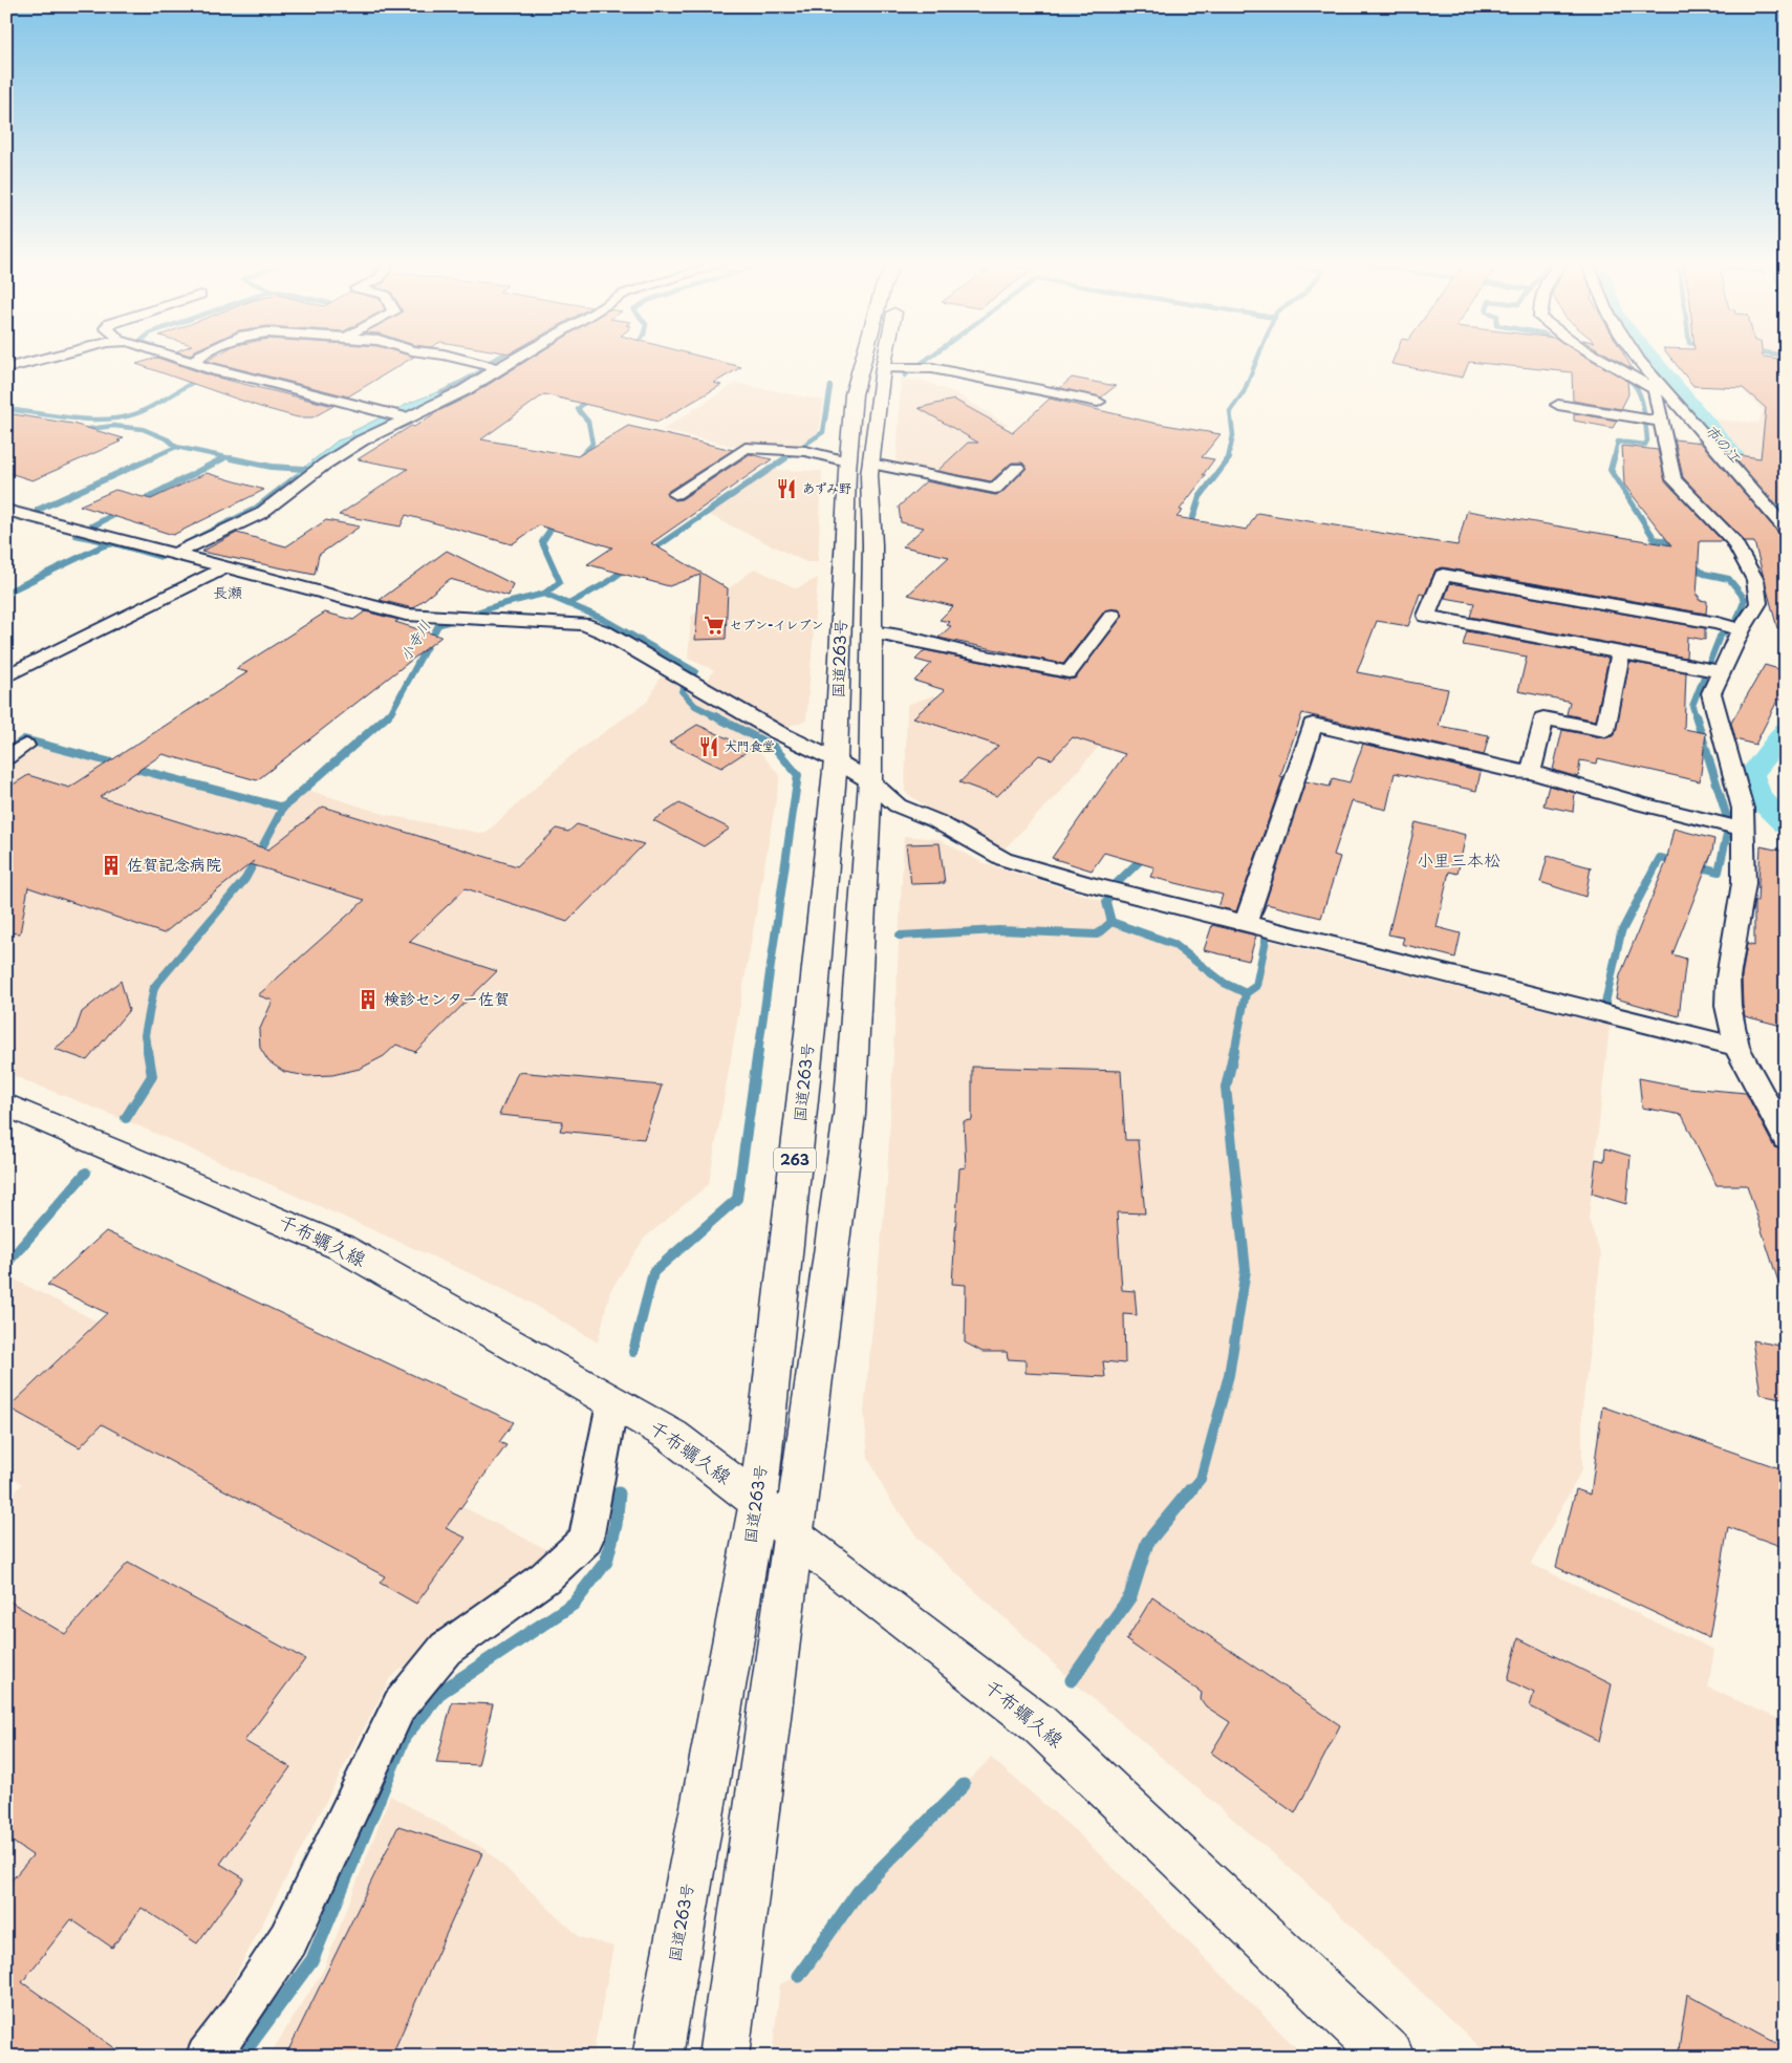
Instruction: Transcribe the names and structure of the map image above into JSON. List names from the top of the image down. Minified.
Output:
{"streets":{"main road":["国道263号","263","千布蠣久線"]},"crossings":[["国道263号","千布蠣久線"]],"districts":["長瀬","小里三本松"],"water":["市の江","小寺川"],"places":{"restaurant":["あずみ野","大門食堂"],"supermarket":["セブン-イレブン"],"building":["佐賀記念病院","検診センター佐賀"]}}
